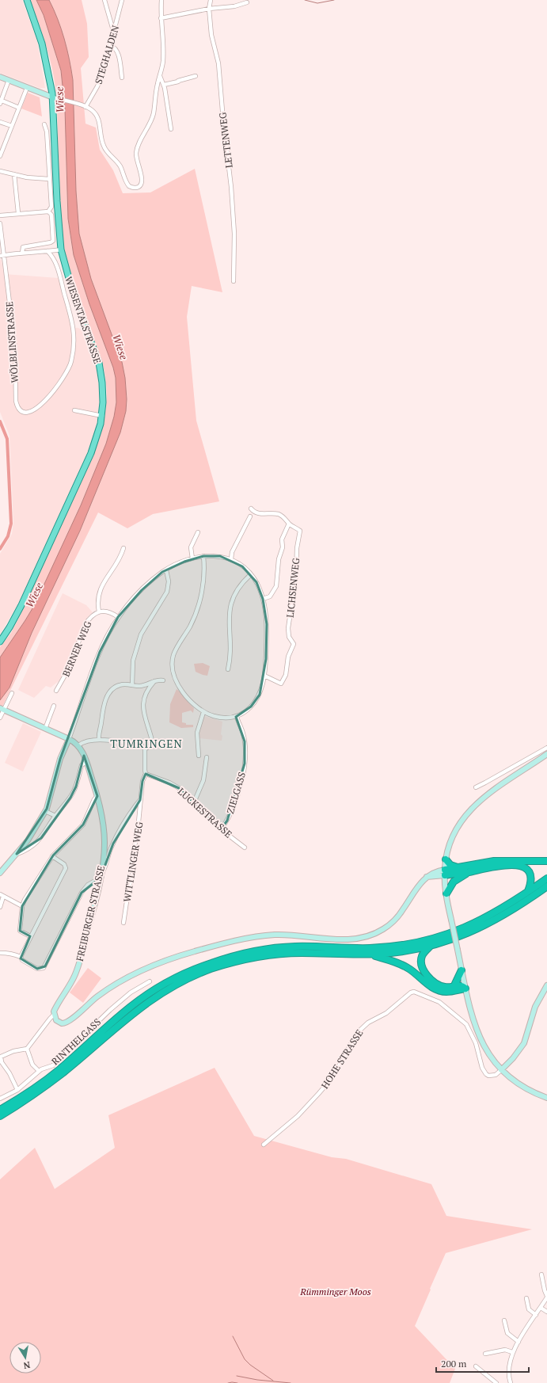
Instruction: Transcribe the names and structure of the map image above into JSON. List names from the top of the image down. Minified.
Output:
{"streets":{"main road":["WIESENTALSTRASSE"],"street":["STEGHALDEN","LETTENWEG","WÖLBLINSTRASSE","LICHSENWEG","BERNER WEG","ZIELGASS","LUCKESTRASSE","WITTLINGER WEG","FREIBURGER STRASSE","RINTHELGASS","HOHE STRASSE"]},"crossings":[["ZIELGASS","LUCKESTRASSE"],["LUCKESTRASSE","WITTLINGER WEG"]],"districts":["TUMRINGEN"],"water":["Wiese"],"parks":["Rümminger Moos"],"scale_bar":"200 m","north":"bottom"}
